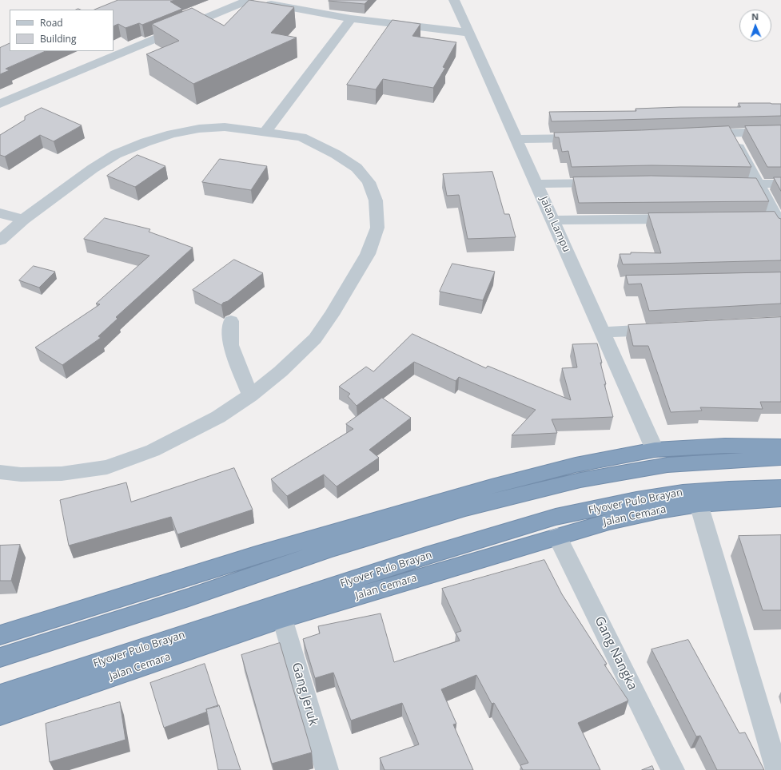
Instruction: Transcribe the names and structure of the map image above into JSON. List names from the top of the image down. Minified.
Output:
{"streets":{"highway":["Flyover Pulo Brayan","Jalan Cemara"],"street":["Jalan Lampu","Gang Nangka","Gang Jeruk"]},"crossings":[["Jalan Cemara","Gang Nangka"],["Jalan Cemara","Gang Jeruk"]],"legend":["Road","Building"],"north":"top"}
